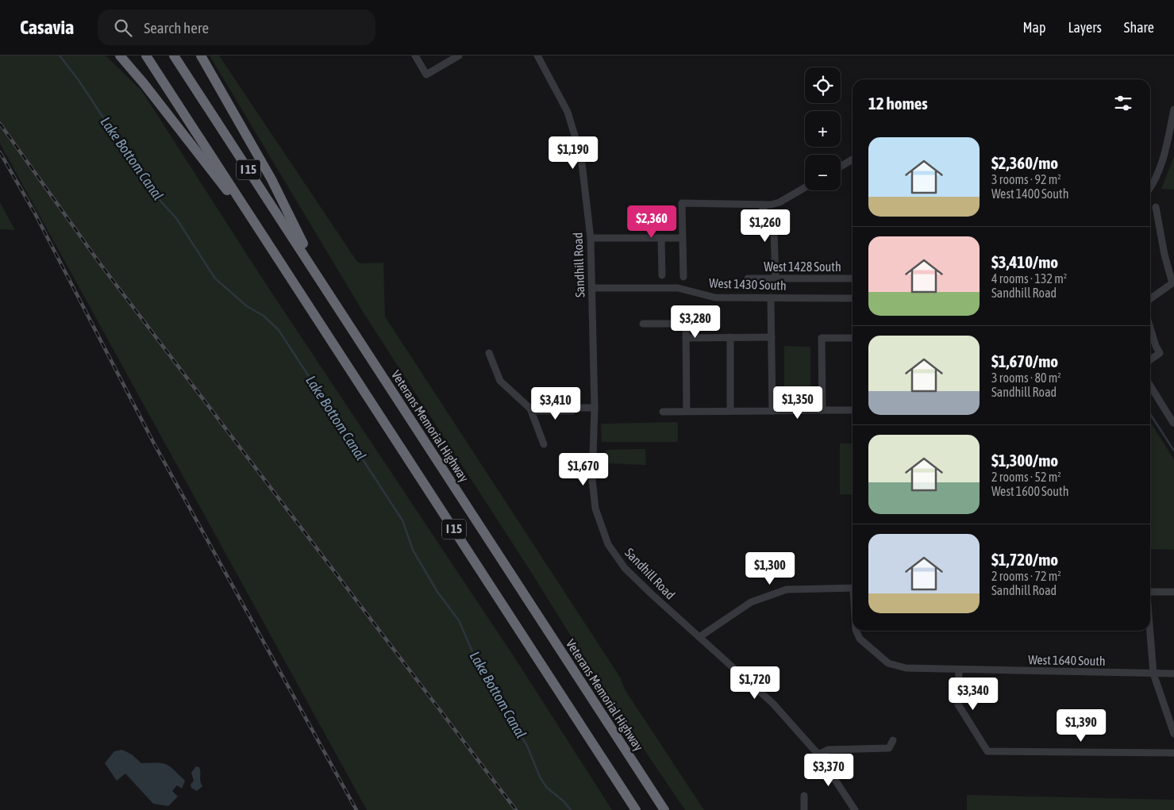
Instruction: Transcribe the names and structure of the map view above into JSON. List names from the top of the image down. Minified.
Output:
{"streets":{"highway":["I 15","Veterans Memorial Highway"],"street":["Sandhill Road","West 1428 South","West 1430 South","West 1640 South"]},"crossings":[["Sandhill Road","West 1430 South"]],"water":["Lake Bottom Canal"],"page":{"header":"Casavia","search":"Search here","nav":["Map","Layers","Share"],"map_buttons":["+","−"],"heading":"12 homes","list":[{"name":"$2,360/mo","note":"3 rooms · 92 m² · West 1400 South"},{"name":"$3,410/mo","note":"4 rooms · 132 m² · Sandhill Road"},{"name":"$1,670/mo","note":"3 rooms · 80 m² · Sandhill Road"},{"name":"$1,300/mo","note":"2 rooms · 52 m² · West 1600 South"},{"name":"$1,720/mo","note":"2 rooms · 72 m² · Sandhill Road"}],"price":["$1,190","$2,360","$1,260","$3,280","$1,350","$3,410","$1,670","$1,300","$1,720","$3,340","$1,390","$3,370"]}}
